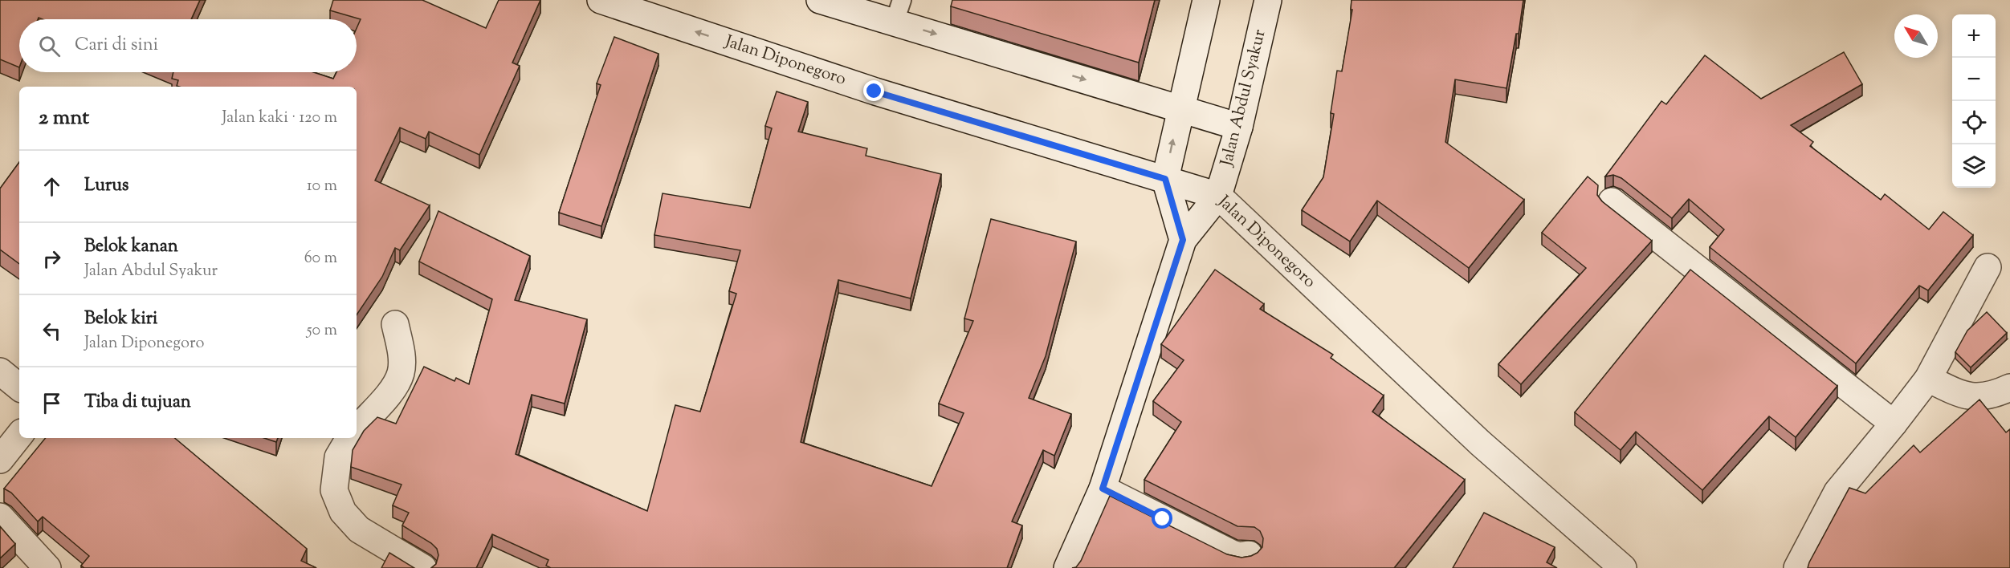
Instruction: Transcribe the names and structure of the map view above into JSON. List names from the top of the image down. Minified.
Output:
{"streets":{"street":["Jalan Diponegoro","Jalan Abdul Syakur"]},"crossings":[["Jalan Diponegoro","Jalan Abdul Syakur"]],"north":"top left","page":{"map_buttons":["+","−"],"search":"Cari di sini","heading":["2 mnt","Jalan kaki · 120 m"],"list":[["Lurus","10 m"],["Belok kanan","Jalan Abdul Syakur","60 m"],["Belok kiri","Jalan Diponegoro","50 m"],"Tiba di tujuan"]}}
